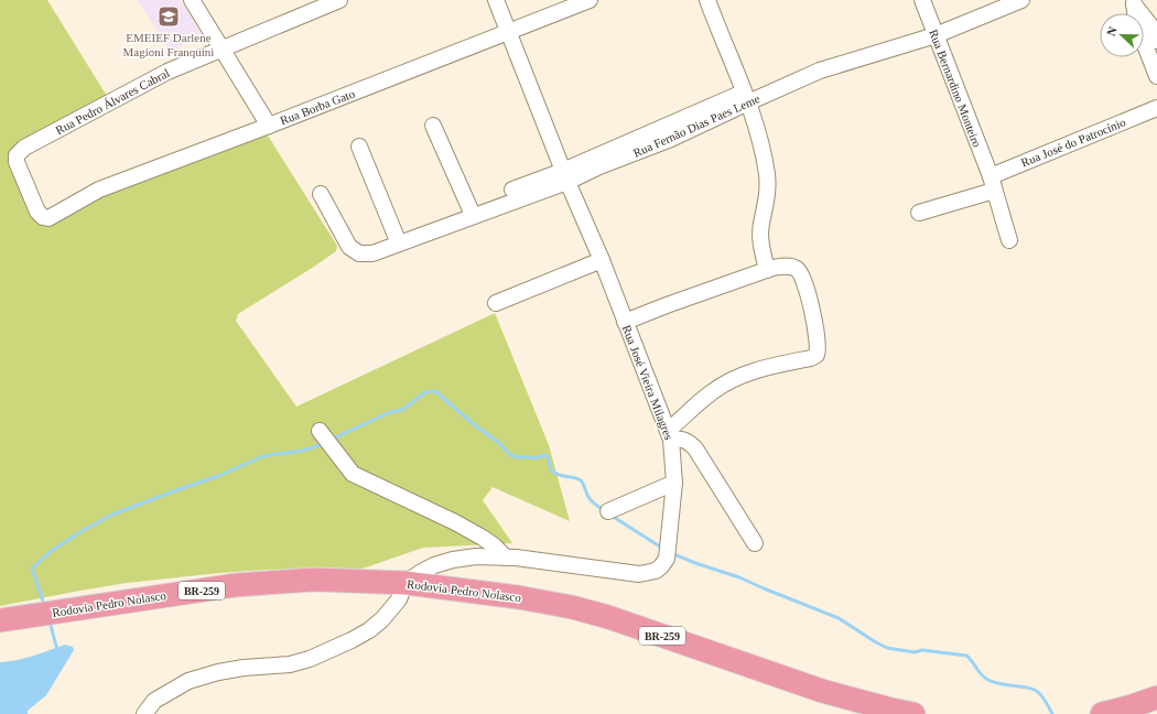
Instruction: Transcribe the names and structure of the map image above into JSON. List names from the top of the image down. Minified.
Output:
{"streets":{"highway":["BR-259","Rodovia Pedro Nolasco"],"street":["Rua Bernardino Monteiro","Rua Pedro Álvares Cabral","Rua Borba Gato","Rua Fernão Dias Paes Leme","Rua José do Patrocínio","Rua José Vieira Milagres"]},"crossings":[["Rua Bernardino Monteiro","Rua Fernão Dias Paes Leme"],["Rua Bernardino Monteiro","Rua José do Patrocínio"],["Rua Pedro Álvares Cabral","Rua Borba Gato"],["Rua Borba Gato","Rua José Vieira Milagres"],["Rua Fernão Dias Paes Leme","Rua José Vieira Milagres"],["Rua José Vieira Milagres","Rodovia Pedro Nolasco"]],"places":{"school or university":["EMEIEF Darlene Magioni Franquini"]},"north":"left"}
